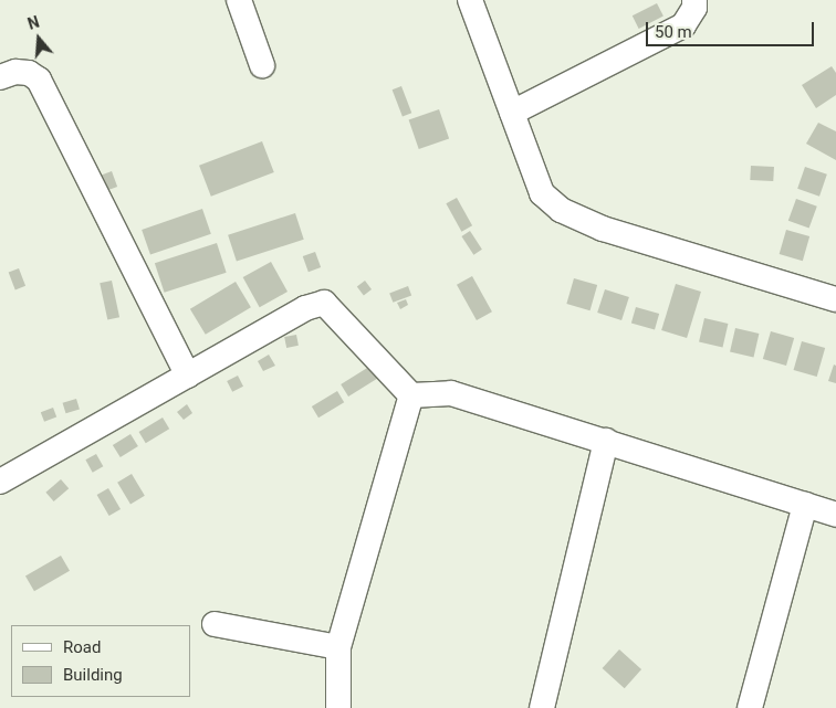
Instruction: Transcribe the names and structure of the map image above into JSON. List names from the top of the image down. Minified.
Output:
{"legend":["Road","Building"],"scale_bar":"50 m","north":"top"}
